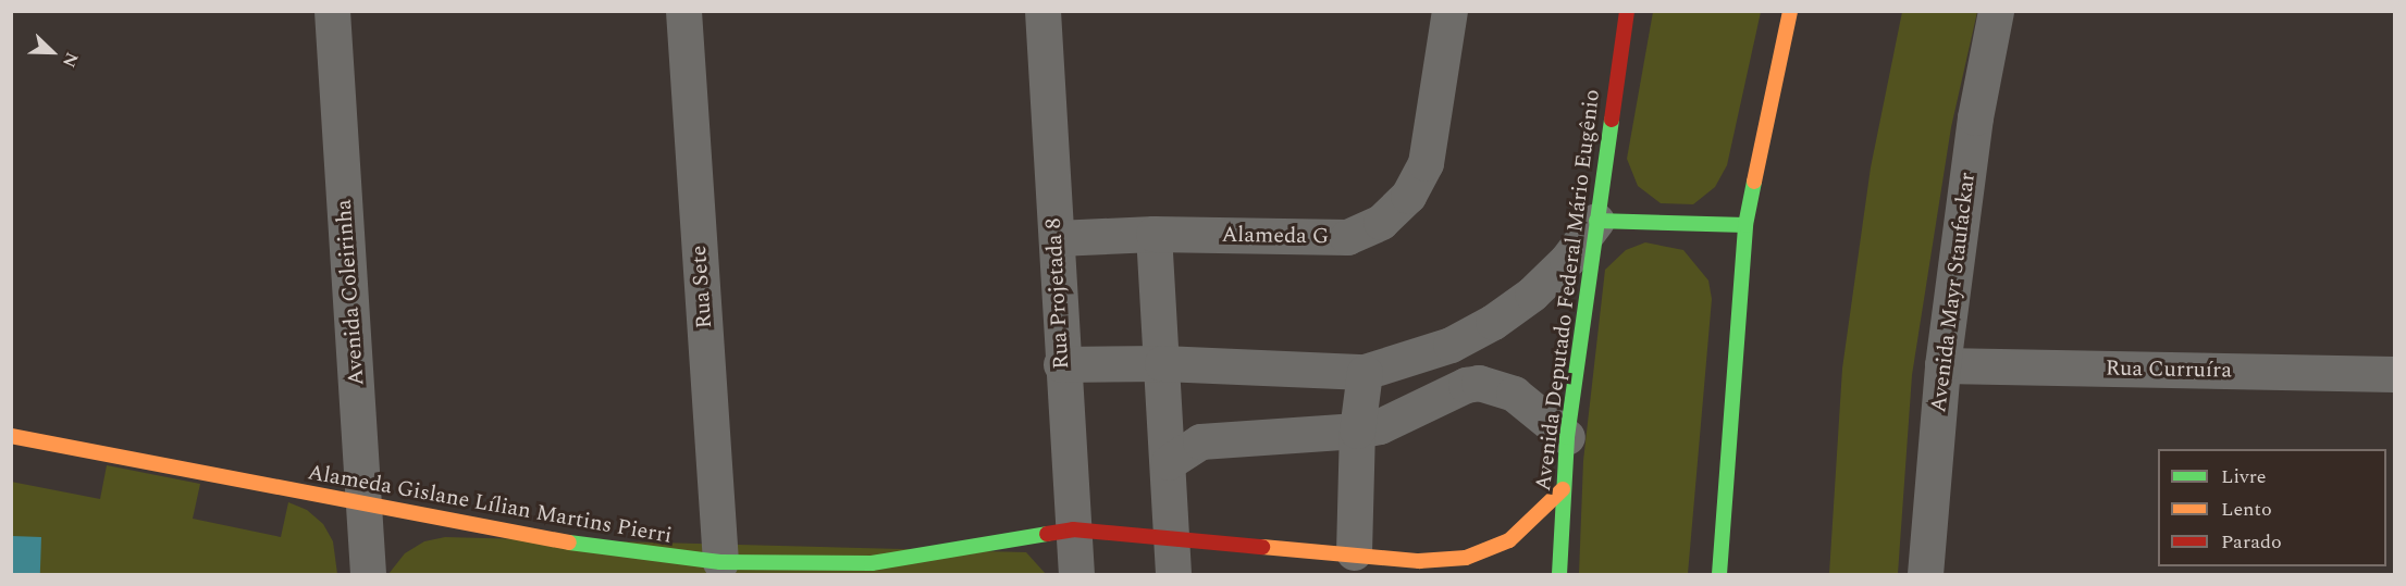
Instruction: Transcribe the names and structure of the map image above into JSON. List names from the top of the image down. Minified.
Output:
{"streets":{"street":["Alameda G","Rua Sete","Avenida Deputado Federal Mário Eugênio","Avenida Coleirinha","Avenida Mayr Staufackar","Rua Projetada 8","Rua Curruíra","Alameda Gislane Lílian Martins Pierri"]},"crossings":[["Alameda G","Rua Projetada 8"],["Rua Sete","Alameda Gislane Lílian Martins Pierri"],["Avenida Deputado Federal Mário Eugênio","Alameda Gislane Lílian Martins Pierri"],["Avenida Coleirinha","Alameda Gislane Lílian Martins Pierri"],["Avenida Mayr Staufackar","Rua Curruíra"],["Rua Projetada 8","Alameda Gislane Lílian Martins Pierri"]],"legend":["Livre","Lento","Parado"],"north":"bottom right"}
